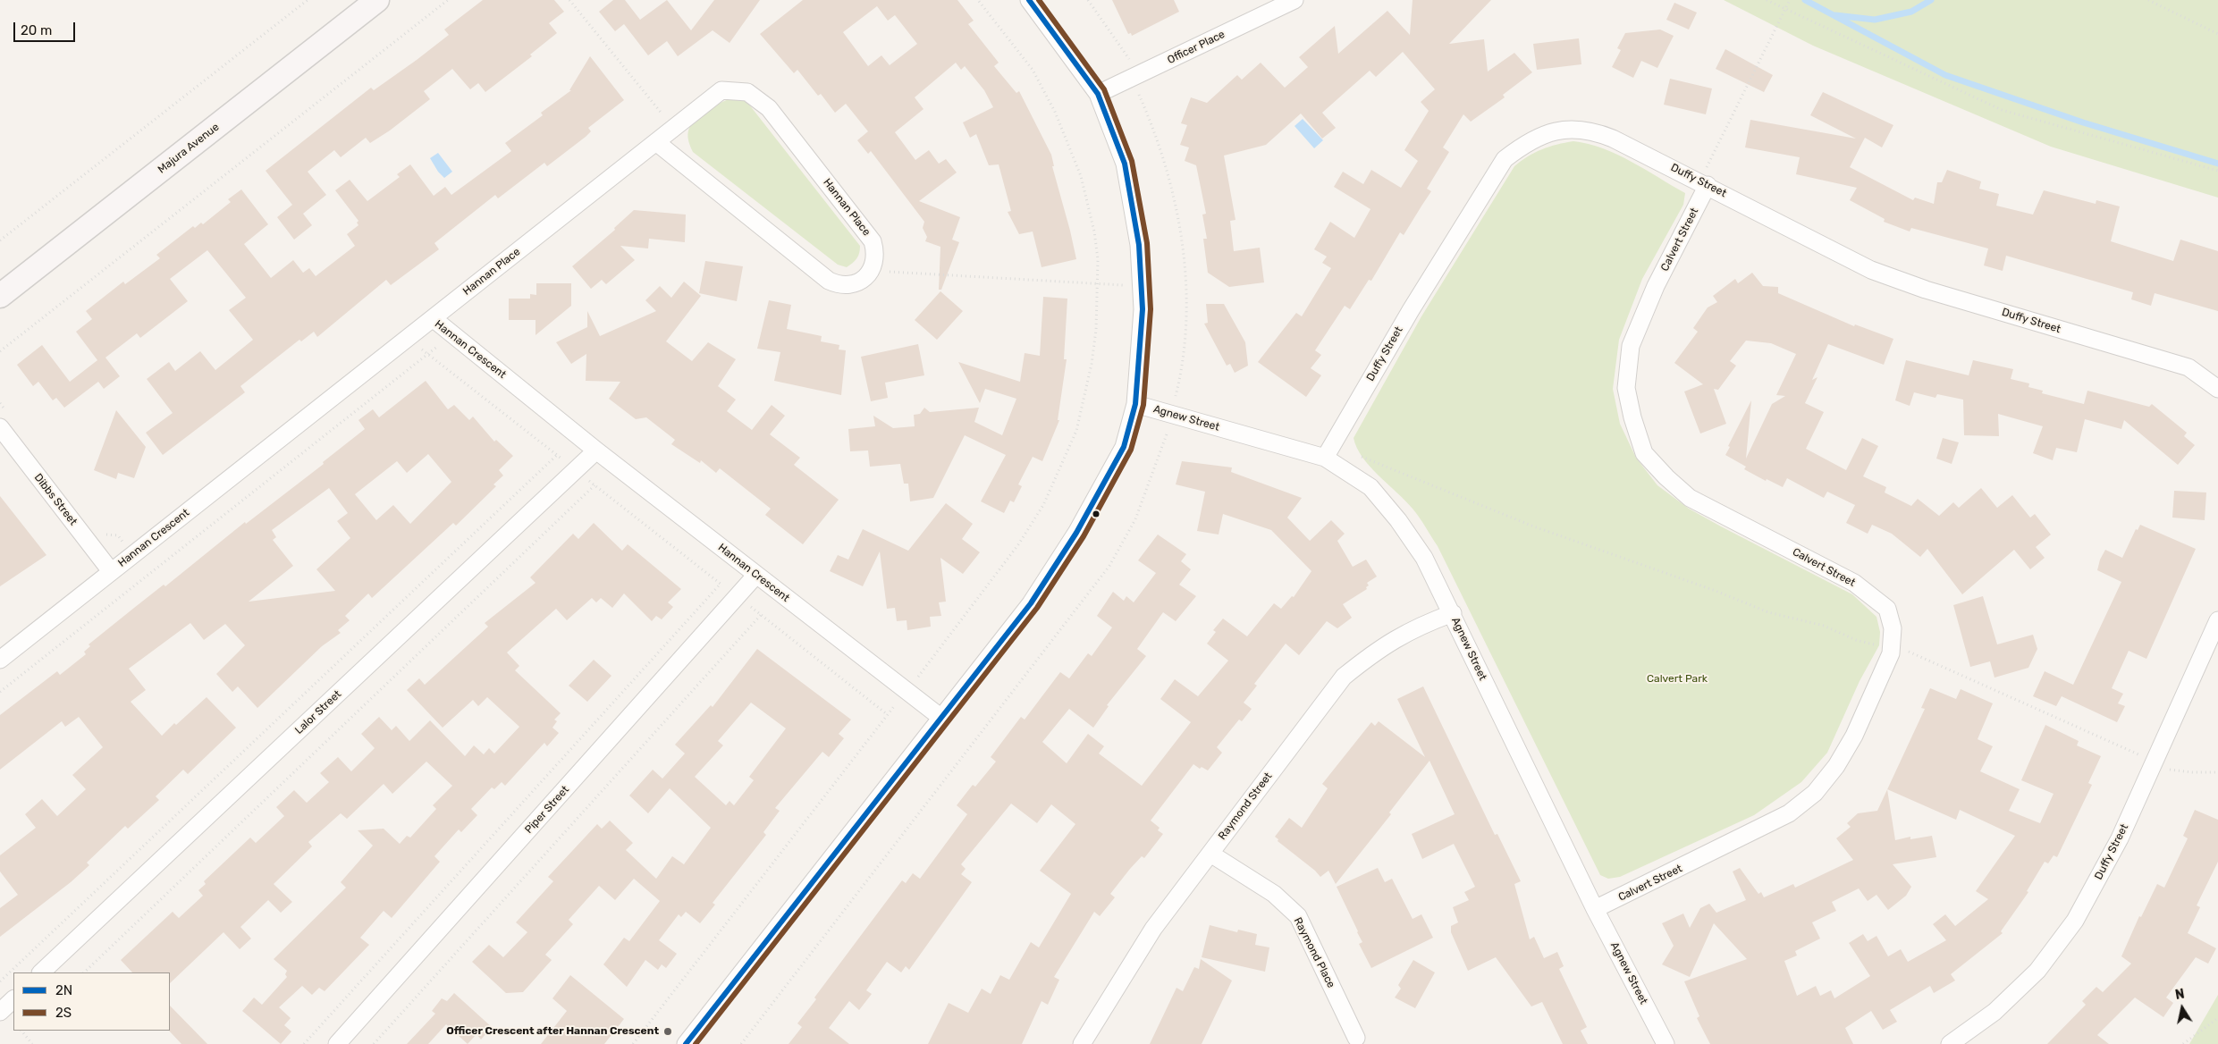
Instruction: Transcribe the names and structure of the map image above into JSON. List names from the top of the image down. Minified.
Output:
{"streets":{"main road":["Majura Avenue"],"street":["Officer Place","Duffy Street","Hannan Place","Calvert Street","Hannan Crescent","Agnew Street","Dibbs Street","Lalor Street","Raymond Street","Piper Street","Raymond Place"]},"crossings":[["Duffy Street","Calvert Street"],["Duffy Street","Agnew Street"],["Hannan Place","Hannan Crescent"],["Calvert Street","Agnew Street"],["Hannan Crescent","Dibbs Street"],["Hannan Crescent","Lalor Street"],["Hannan Crescent","Piper Street"],["Agnew Street","Raymond Street"],["Raymond Street","Raymond Place"]],"parks":["Calvert Park"],"places":["Officer Crescent after Hannan Crescent"],"lines":["transit line 2N","transit line 2S"],"legend":["2N","2S"],"scale_bar":"20 m","north":"top"}
